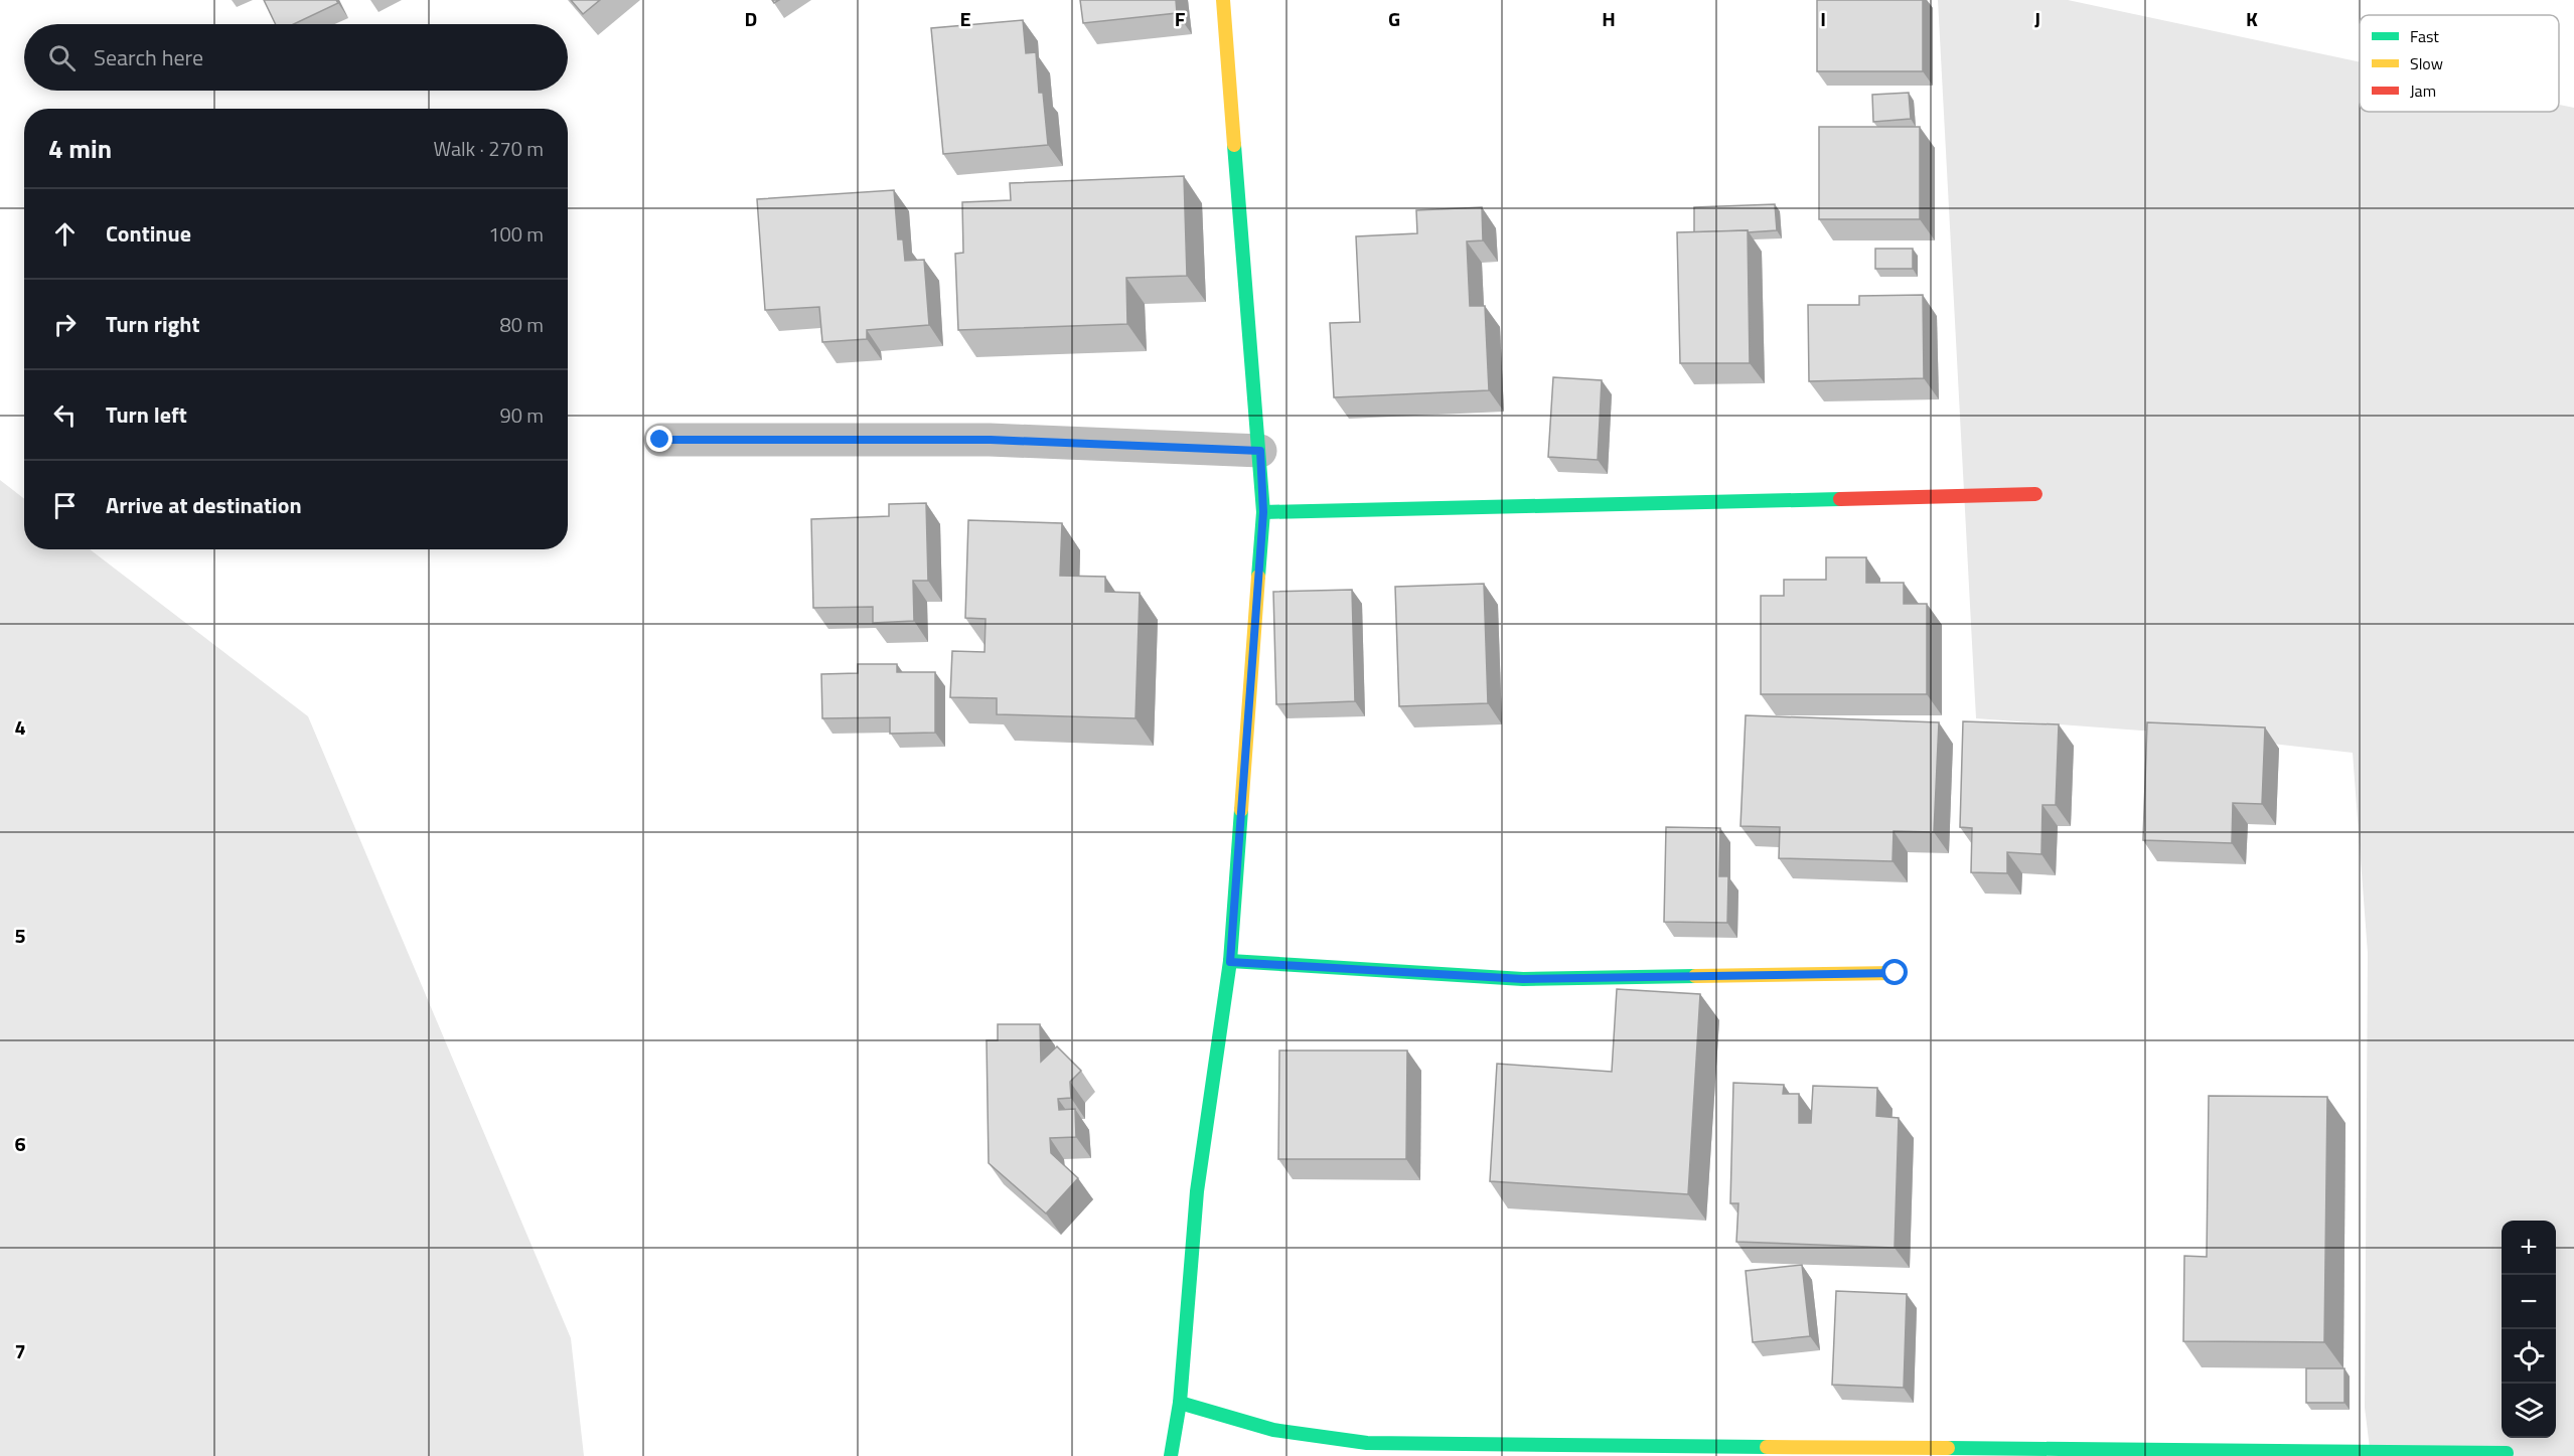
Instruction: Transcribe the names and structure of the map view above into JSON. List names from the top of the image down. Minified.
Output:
{"legend":["Fast","Slow","Jam"],"page":{"search":"Search here","heading":["4 min","Walk · 270 m"],"list":[["Continue","100 m"],["Turn right","80 m"],["Turn left","90 m"],"Arrive at destination"],"map_buttons":["+","−"]},"grid":{"columns":["D","E","F","G","H","I","J","K"],"rows":["4","5","6","7"]}}
